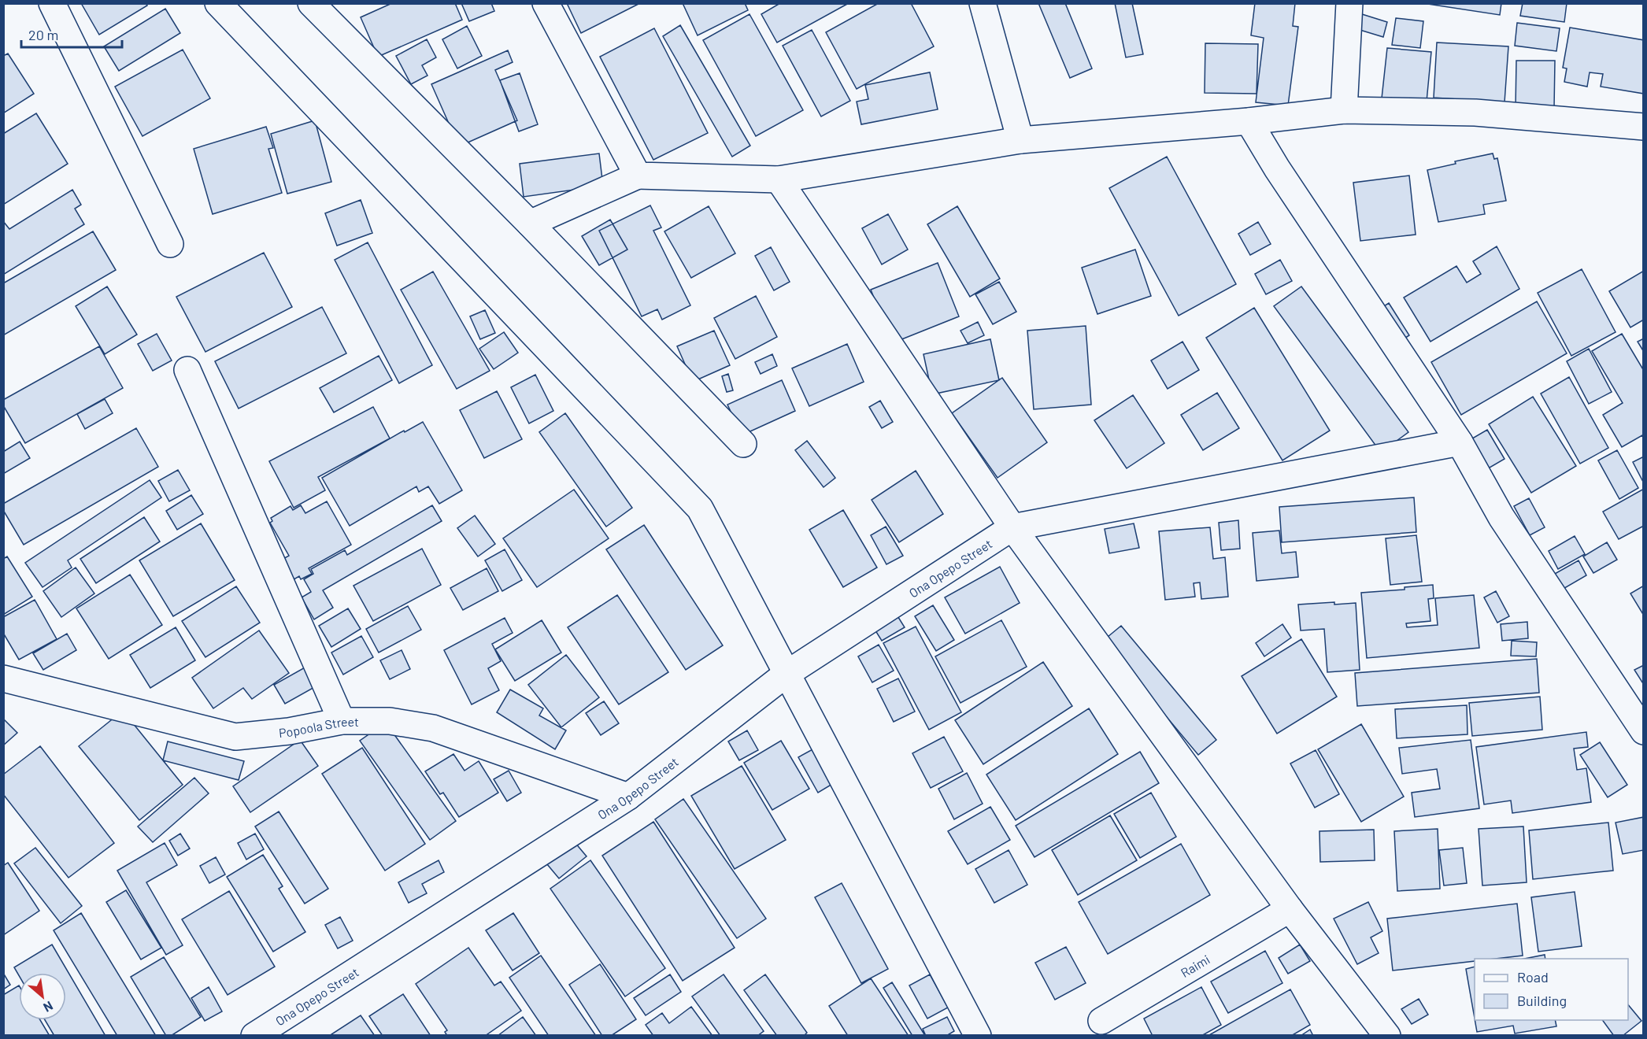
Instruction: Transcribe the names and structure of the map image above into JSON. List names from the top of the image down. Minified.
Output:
{"streets":{"street":["Ona Opepo Street","Popoola Street","Raimi"]},"crossings":[["Ona Opepo Street","Popoola Street"]],"legend":["Road","Building"],"scale_bar":"20 m","north":"bottom right"}
